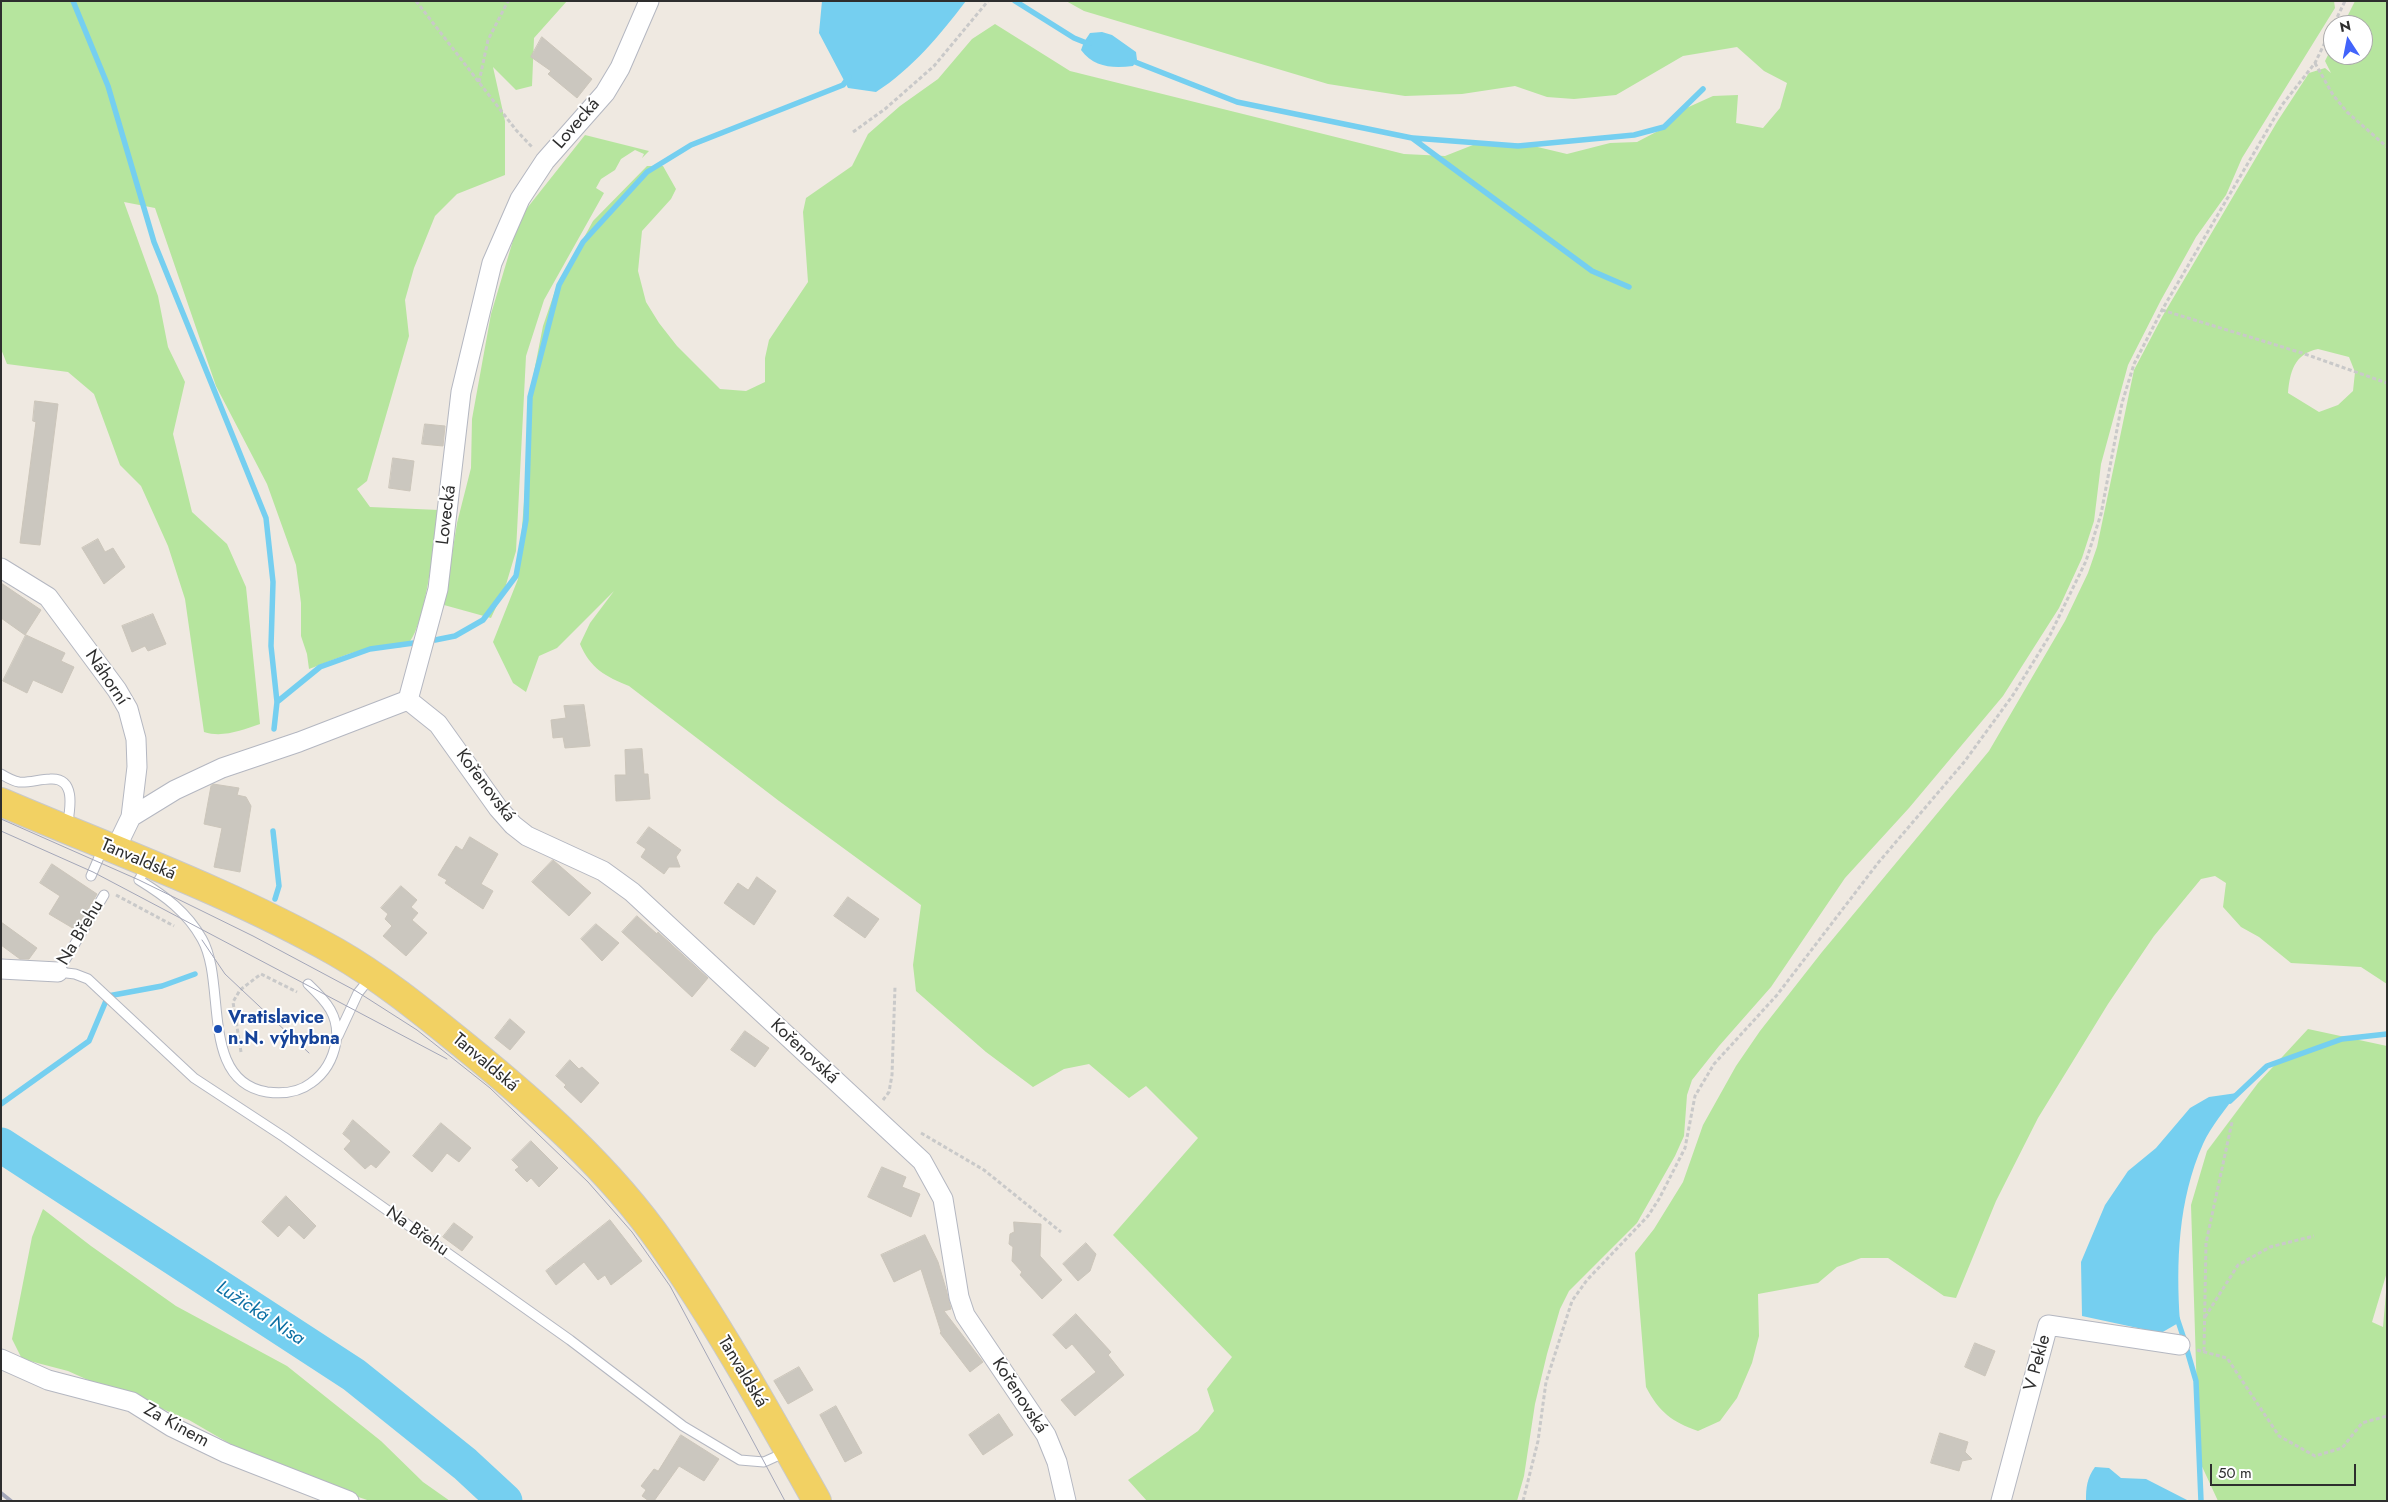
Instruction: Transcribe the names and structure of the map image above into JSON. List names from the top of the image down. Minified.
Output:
{"streets":{"main road":["Tanvaldská"],"street":["Lovecká","Náhorní","Kořenovská","Na Břehu","V Pekle","Za Kinem"]},"crossings":[["Lovecká","Kořenovská"],["Náhorní","Tanvaldská"],["Tanvaldská","Na Břehu"]],"water":["Lužická Nisa"],"places":["Vratislavice n.N. výhybna"],"scale_bar":"50 m","north":"top"}
